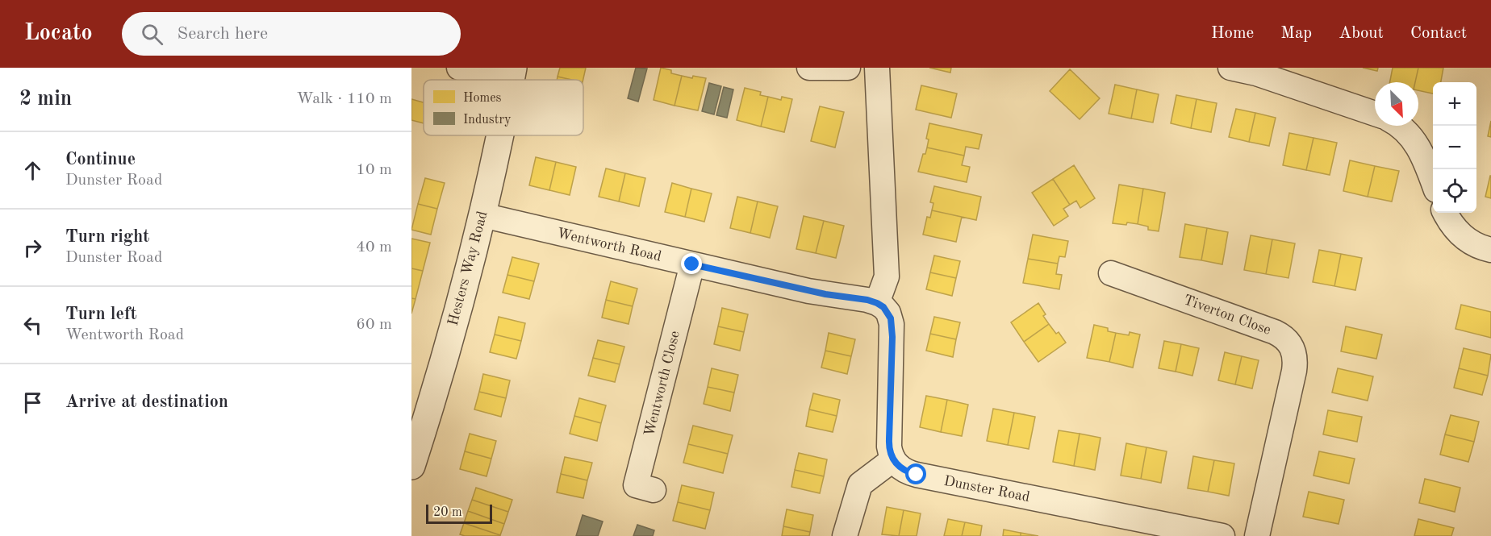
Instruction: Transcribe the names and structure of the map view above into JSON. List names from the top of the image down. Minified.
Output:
{"streets":{"street":["Wentworth Road","Hesters Way Road","Tiverton Close","Wentworth Close","Dunster Road"]},"crossings":[["Wentworth Road","Hesters Way Road"],["Wentworth Road","Wentworth Close"]],"legend":["Homes","Industry"],"scale_bar":"20 m","north":"bottom right","page":{"header":"Locato","search":"Search here","nav":["Home","Map","About","Contact"],"heading":["2 min","Walk · 110 m"],"map_buttons":["+","−"],"list":[["Continue","Dunster Road","10 m"],["Turn right","Dunster Road","40 m"],["Turn left","Wentworth Road","60 m"],"Arrive at destination"],"scale":"20 m"}}
